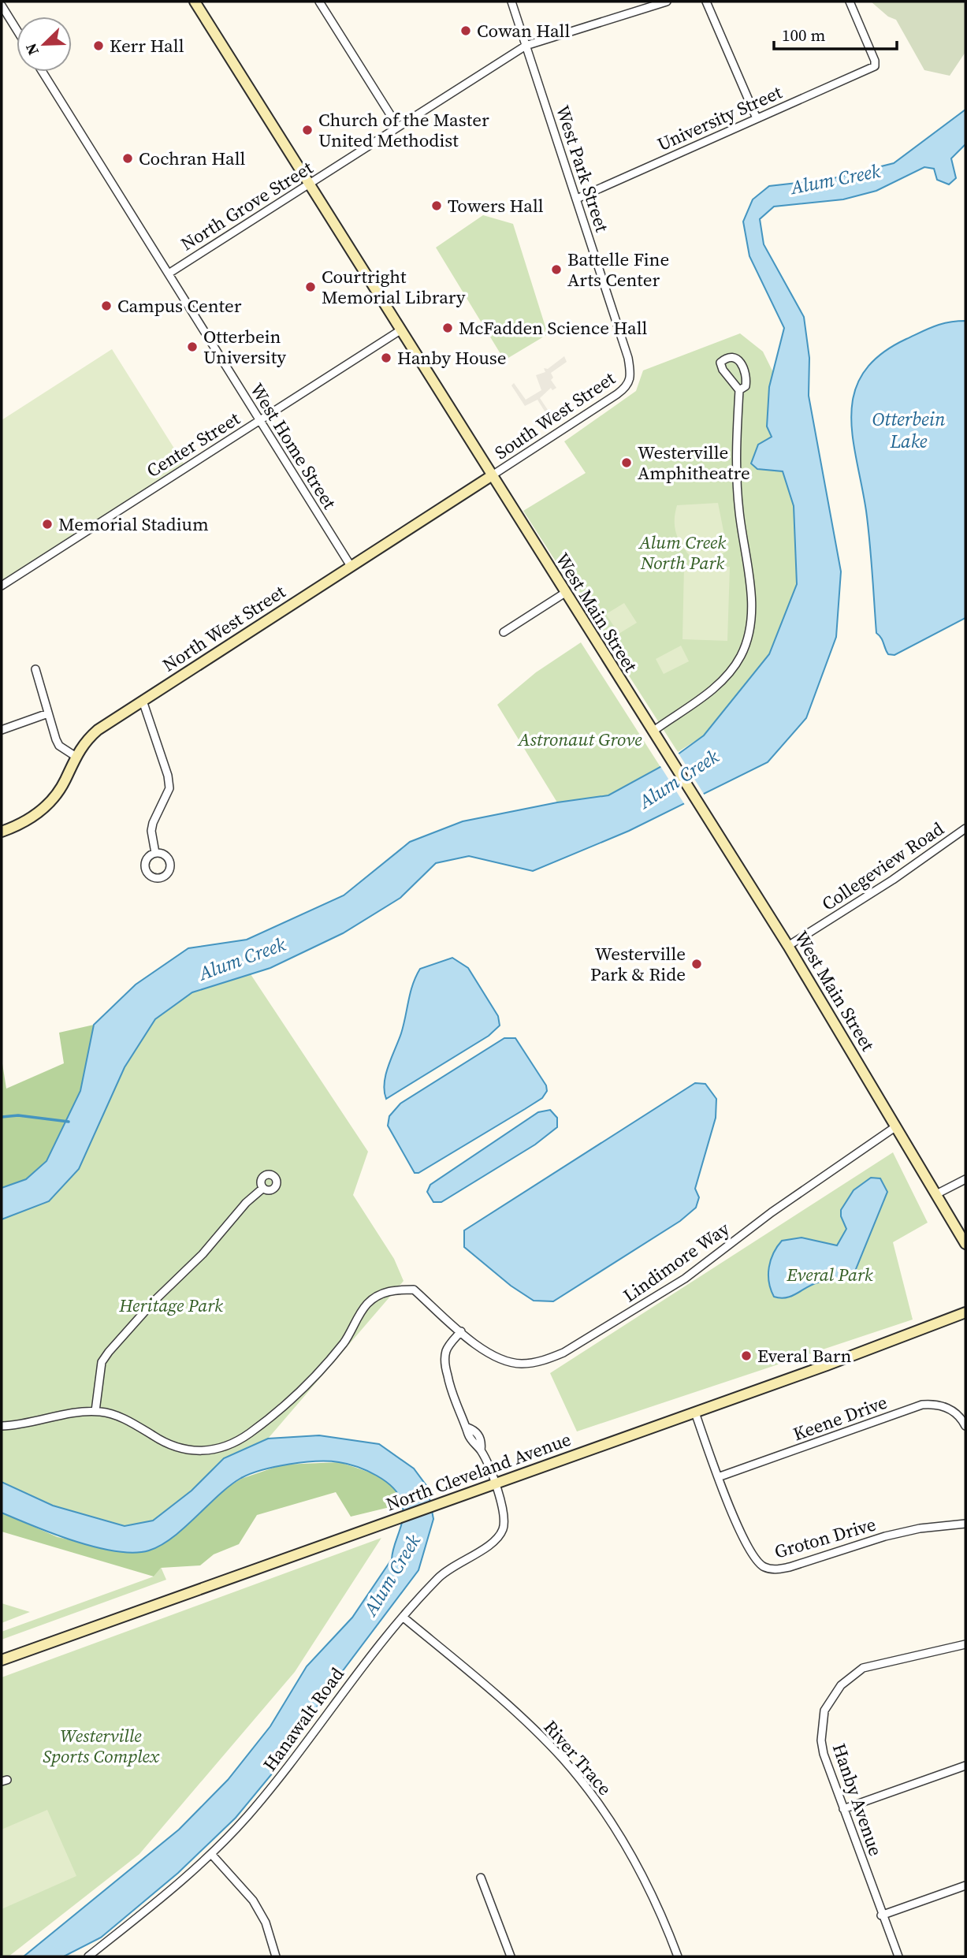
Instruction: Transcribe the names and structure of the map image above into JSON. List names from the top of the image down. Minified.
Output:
{"streets":{"main road":["West Main Street","North West Street","North Cleveland Avenue"],"street":["University Street","West Park Street","North Grove Street","South West Street","Center Street","West Home Street","Collegeview Road","Lindimore Way","Keene Drive","Groton Drive","Hanawalt Road","River Trace","Hanby Avenue"]},"crossings":[["University Street","West Park Street"],["West Park Street","North Grove Street"],["West Park Street","South West Street"],["North Grove Street","West Home Street"],["North Grove Street","West Main Street"],["South West Street","West Main Street"],["South West Street","North West Street"],["Center Street","West Home Street"],["Center Street","West Main Street"],["West Home Street","North West Street"],["West Main Street","North West Street"],["West Main Street","Collegeview Road"],["West Main Street","Lindimore Way"],["Lindimore Way","Hanawalt Road"],["Keene Drive","Groton Drive"],["North Cleveland Avenue","Groton Drive"],["North Cleveland Avenue","Hanawalt Road"],["Hanawalt Road","River Trace"]],"water":["Alum Creek","Otterbein Lake"],"parks":["Alum Creek North Park","Astronaut Grove","Everal Park","Heritage Park","Westerville Sports Complex"],"places":["Cowan Hall","Kerr Hall","Church of the Master United Methodist","Cochran Hall","Towers Hall","Battelle Fine Arts Center","Courtright Memorial Library","Campus Center","McFadden Science Hall","Otterbein University","Hanby House","Westerville Amphitheatre","Memorial Stadium","Westerville Park & Ride","Everal Barn"],"scale_bar":"100 m","north":"bottom left"}
